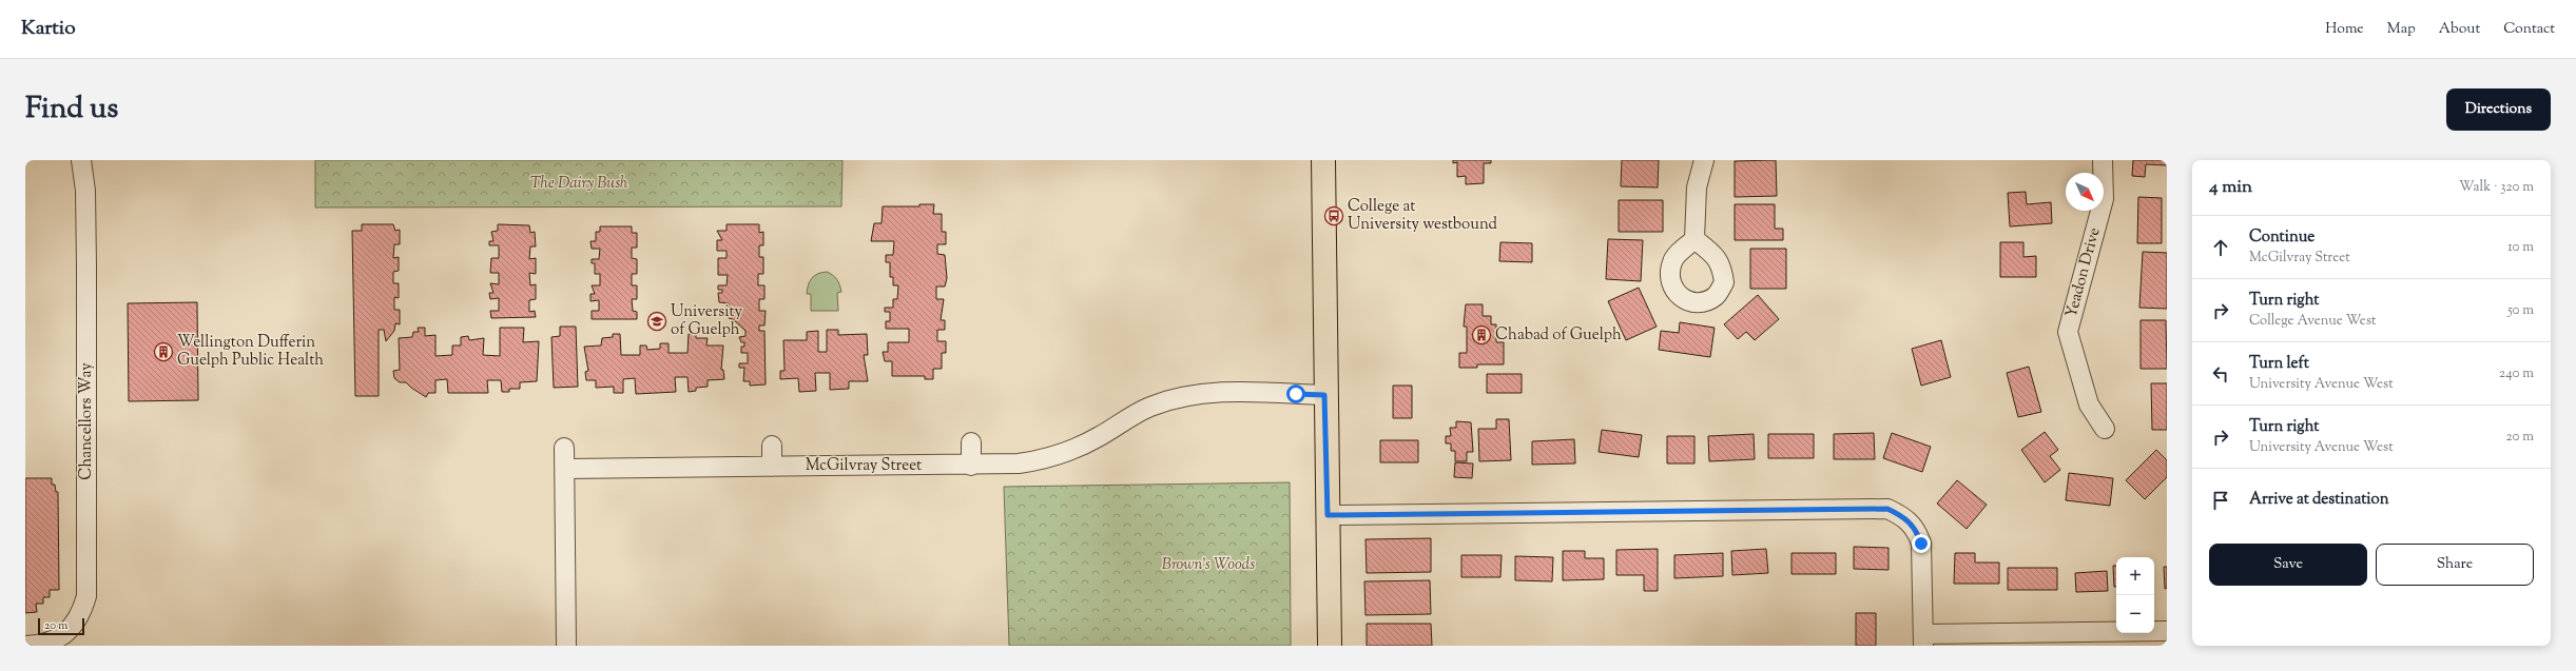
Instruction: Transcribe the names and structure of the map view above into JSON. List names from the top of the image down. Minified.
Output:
{"streets":{"street":["Yeadon Drive","Chancellors Way","McGilvray Street"]},"parks":["The Dairy Bush","Brown's Woods"],"places":{"bus stop":["College at University westbound"],"school or university":["University of Guelph"],"building":["Chabad of Guelph","Wellington Dufferin Guelph Public Health"]},"scale_bar":"20 m","north":"bottom right","page":{"header":"Kartio","nav":["Home","Map","About","Contact"],"title":"Find us","buttons":["Directions",["Save","Share"]],"heading":["4 min","Walk · 320 m"],"list":[["Continue","McGilvray Street","10 m"],["Turn right","College Avenue West","50 m"],["Turn left","University Avenue West","240 m"],["Turn right","University Avenue West","20 m"],"Arrive at destination"],"map_buttons":["+","−"],"scale":"20 m"}}
